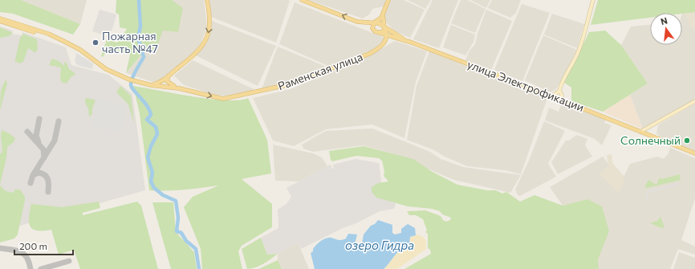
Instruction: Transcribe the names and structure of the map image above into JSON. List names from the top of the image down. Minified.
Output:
{"streets":{"main road":["Раменская улица","улица Электрофикации"]},"one_way":["Раменская улица"],"water":["озеро Гидра"],"places":["Пожарная часть №47","Солнечный"],"scale_bar":"200 m","north":"top"}
